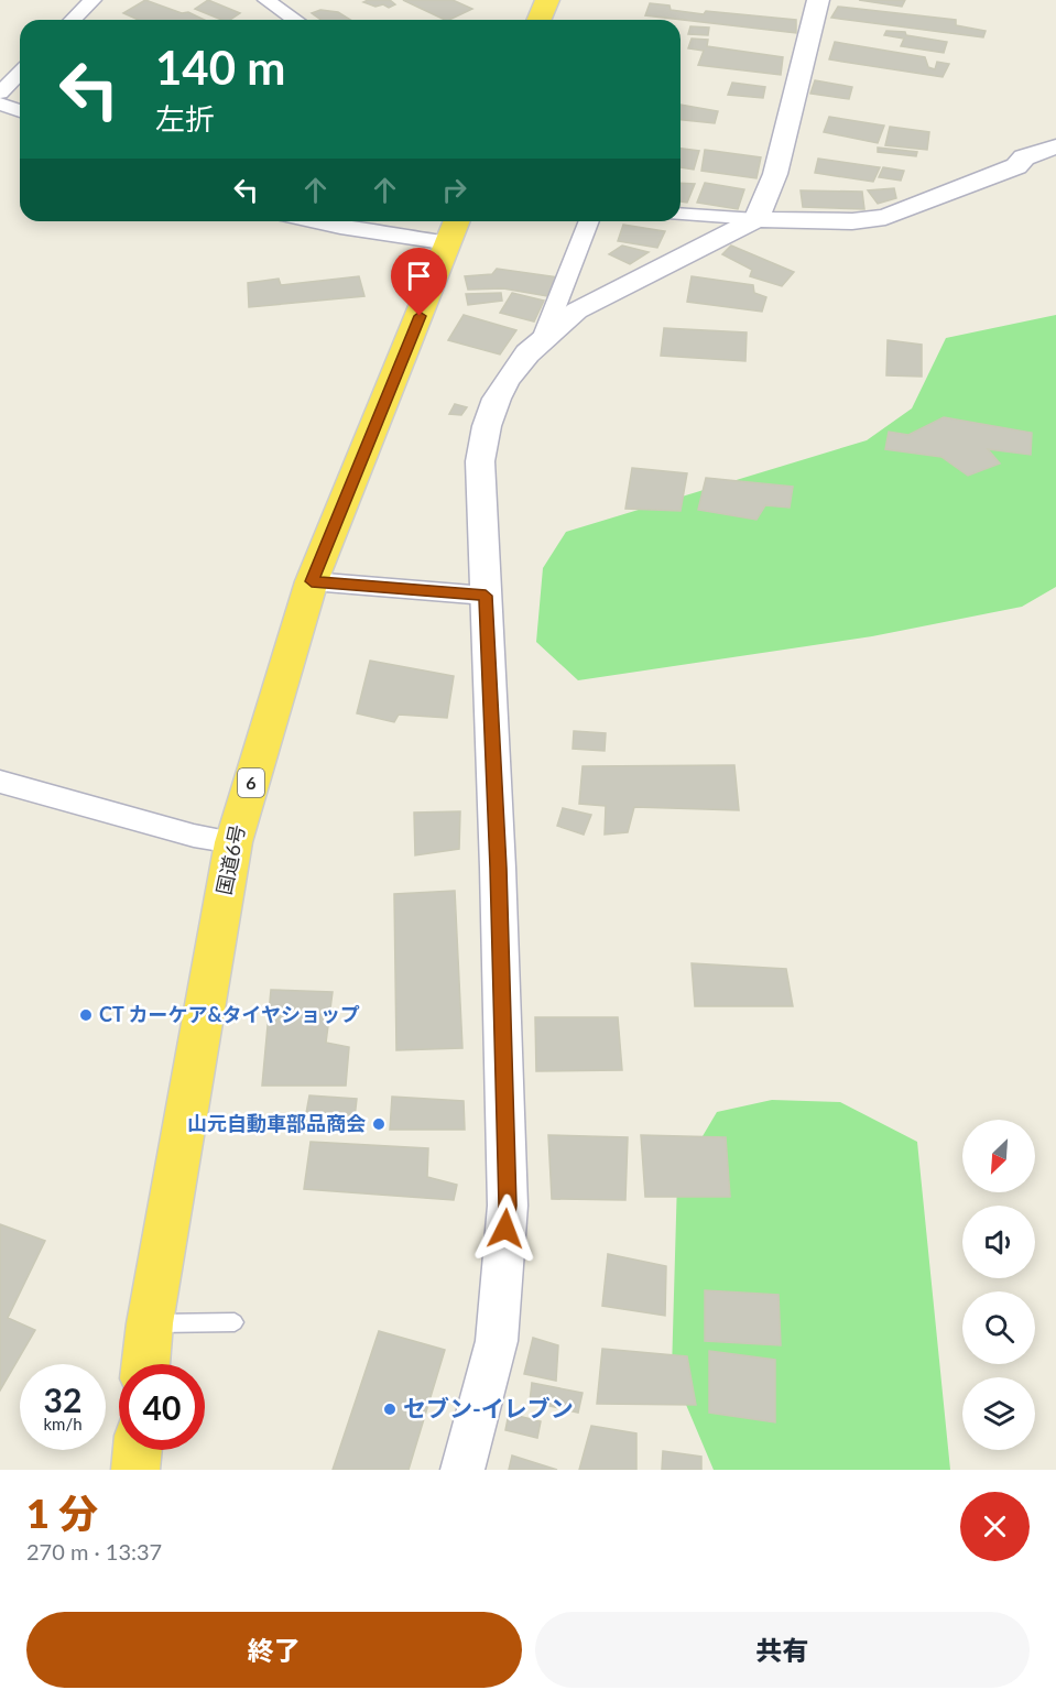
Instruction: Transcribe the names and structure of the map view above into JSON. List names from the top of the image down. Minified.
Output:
{"streets":{"highway":["6","国道6号"]},"places":["CT カーケア&タイヤショップ","山元自動車部品商会","セブン-イレブン"],"north":"bottom left","page":{"turn":["140 m","左折"],"speed":"32 km/h","limit":"40","heading":["1 分","270 m · 13:37"],"buttons":["終了","共有"]}}
